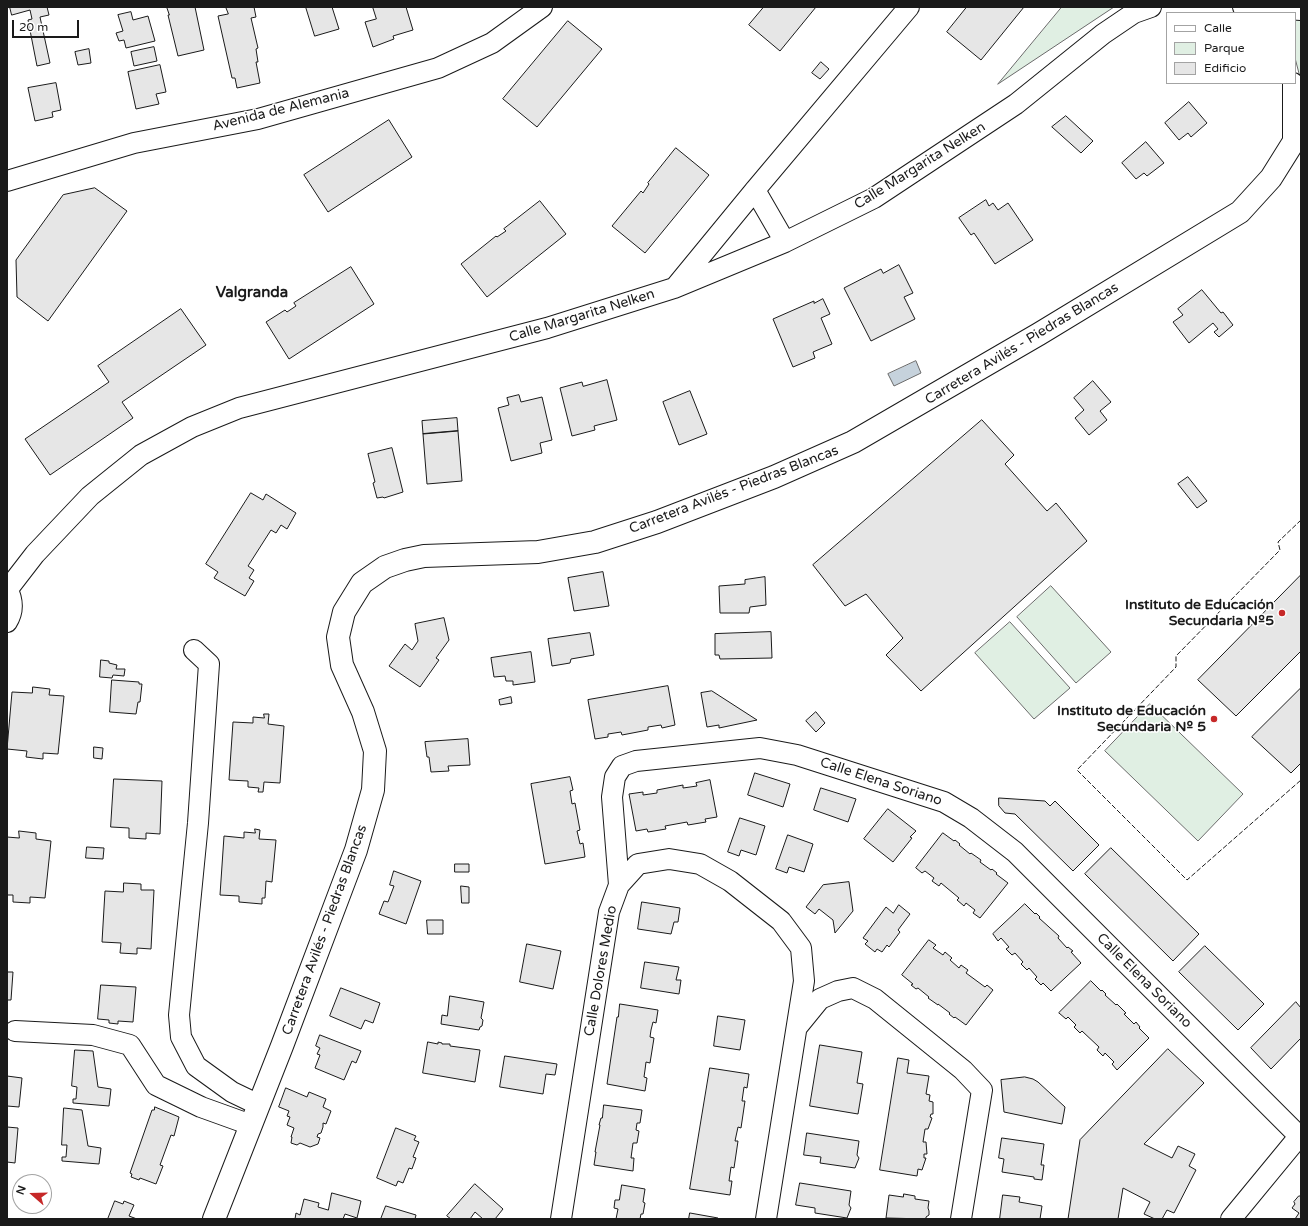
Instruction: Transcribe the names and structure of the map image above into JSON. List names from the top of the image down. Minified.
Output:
{"streets":{"street":["Avenida de Alemania","Calle Margarita Nelken","Carretera Avilés - Piedras Blancas","Calle Elena Soriano","Calle Dolores Medio"]},"crossings":[["Calle Elena Soriano","Calle Dolores Medio"]],"districts":["Valgranda"],"places":["Instituto de Educación Secundaria Nº5","Instituto de Educación Secundaria Nº 5"],"legend":["Calle","Parque","Edificio"],"scale_bar":"20 m","north":"left"}
